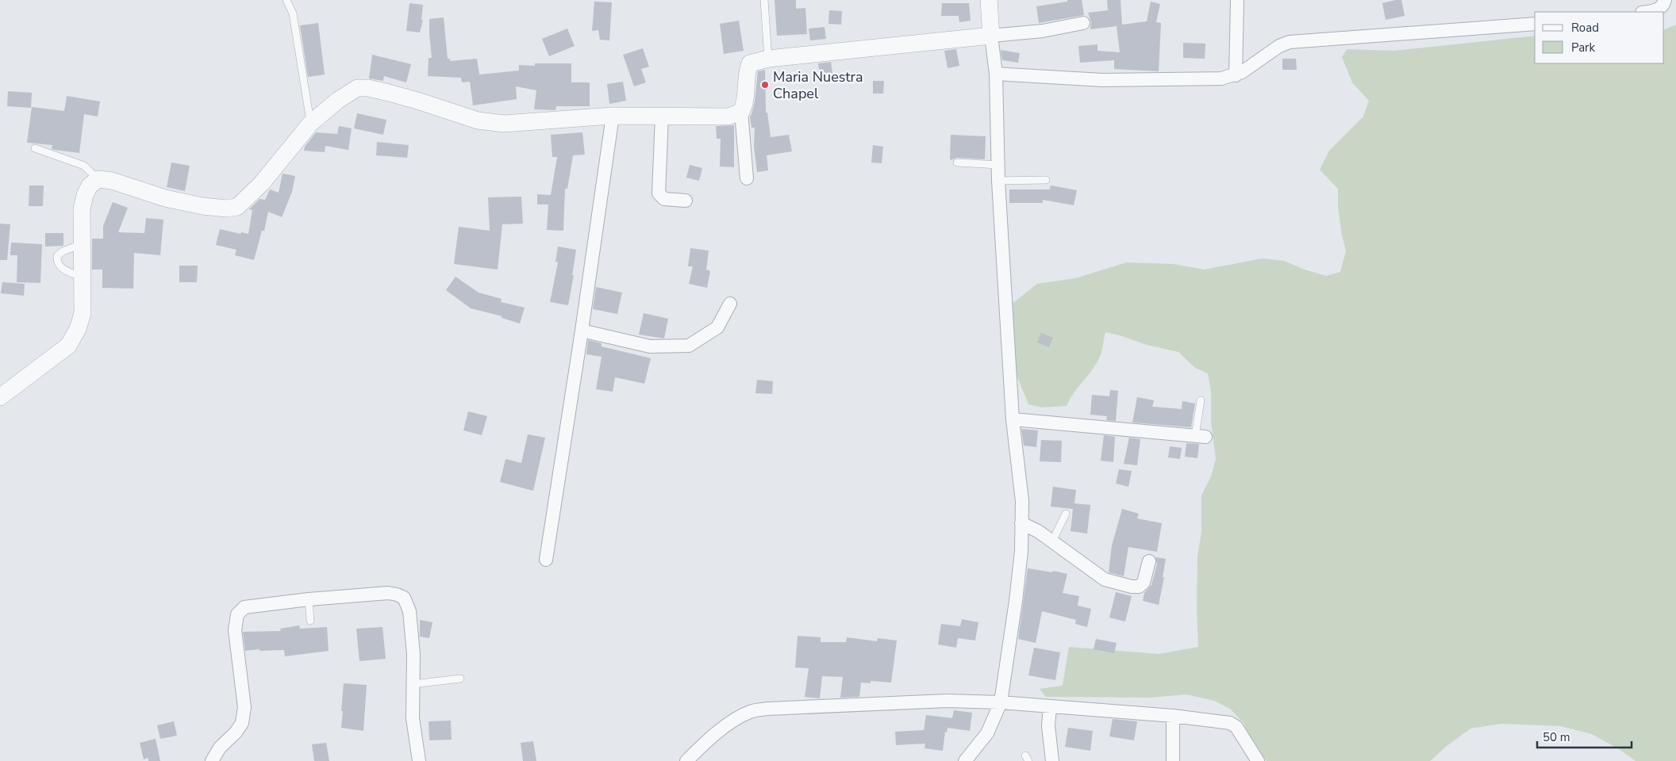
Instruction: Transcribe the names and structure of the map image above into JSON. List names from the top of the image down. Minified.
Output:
{"places":["Maria Nuestra Chapel"],"legend":["Road","Park"],"scale_bar":"50 m"}
